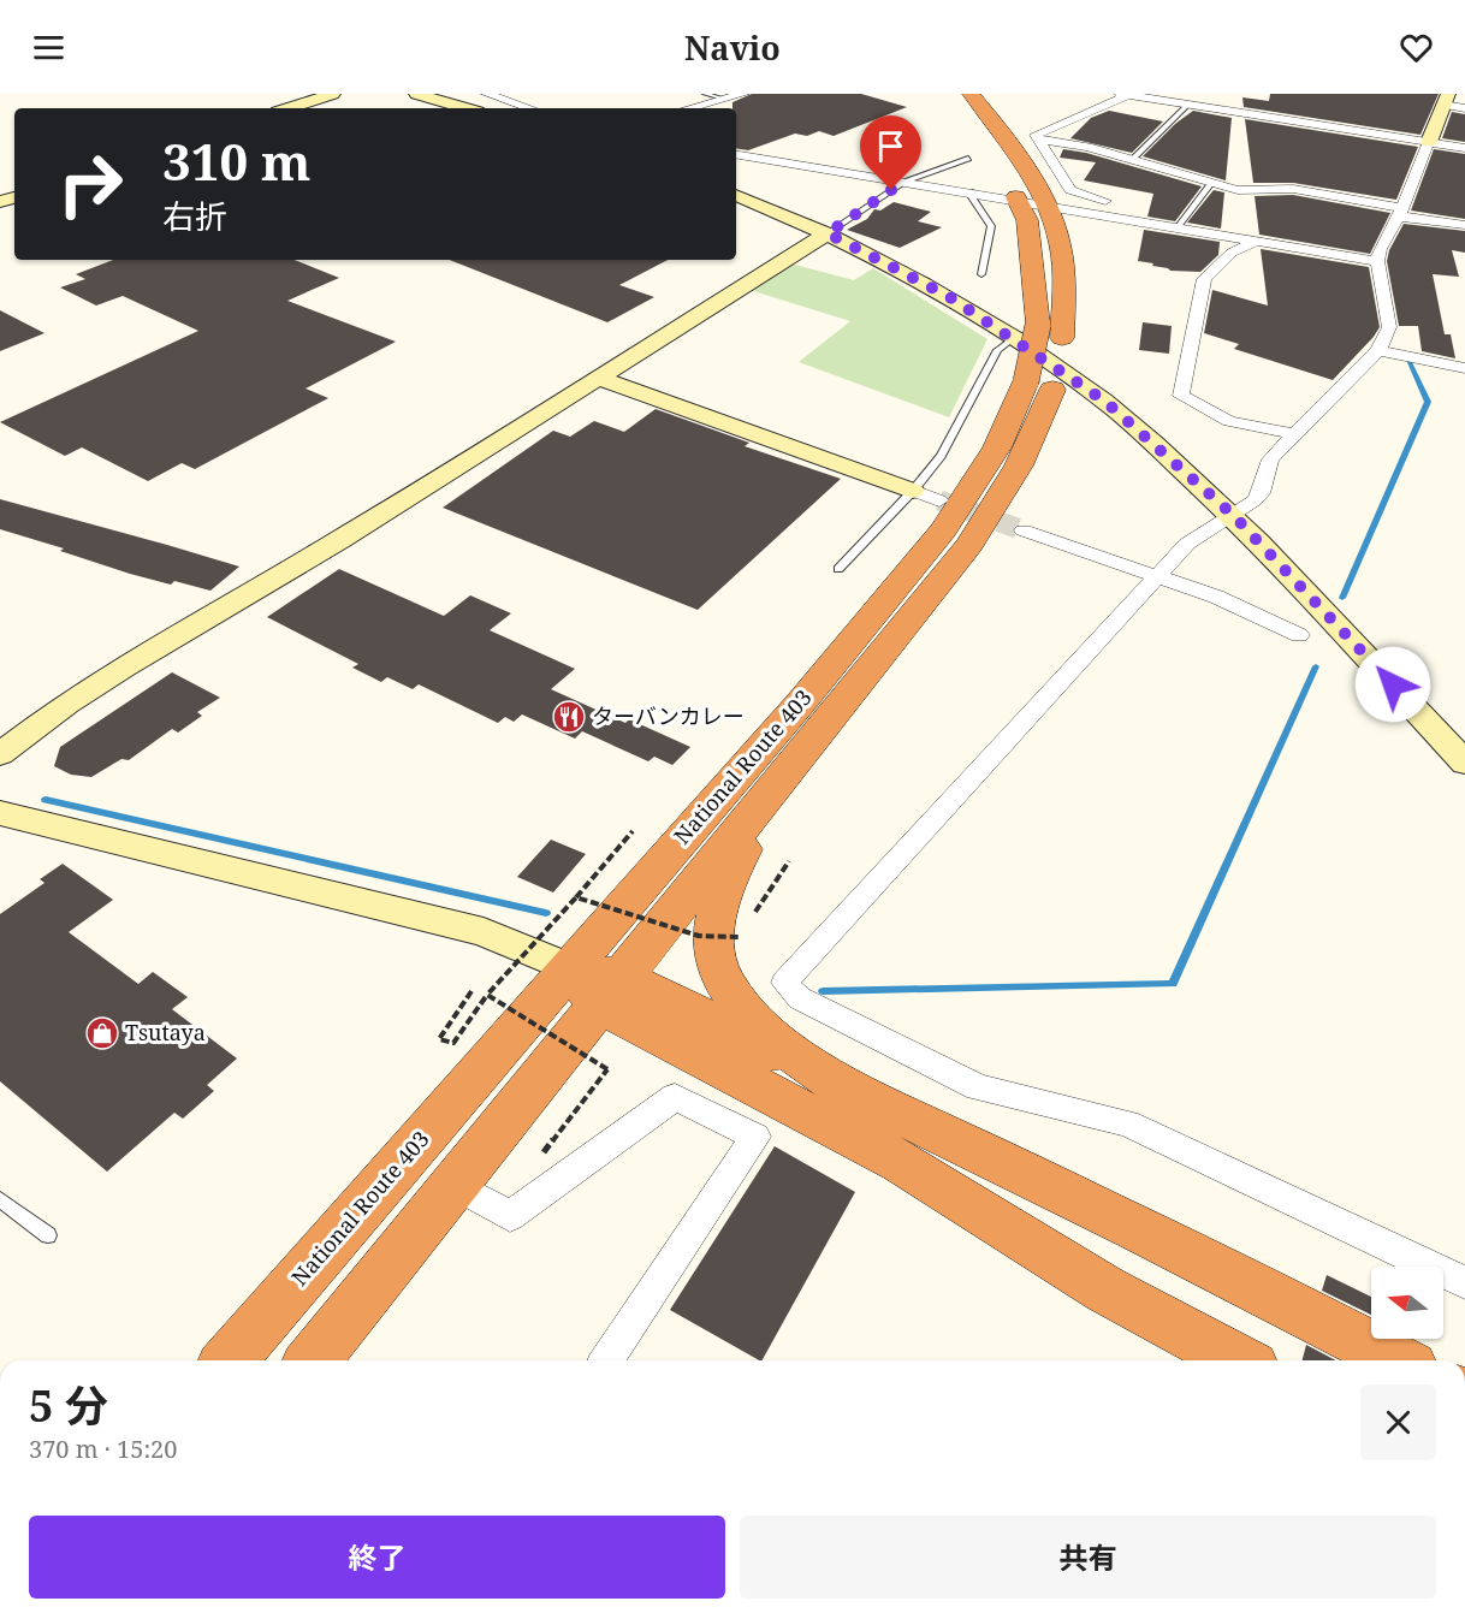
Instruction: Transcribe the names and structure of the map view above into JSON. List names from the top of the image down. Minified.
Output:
{"streets":{"highway":["National Route 403"]},"places":{"restaurant":["ターバンカレー"],"shop":["Tsutaya"]},"north":"left","page":{"header":"Navio","turn":["310 m","右折"],"heading":["5 分","370 m · 15:20"],"buttons":["終了","共有"]}}
